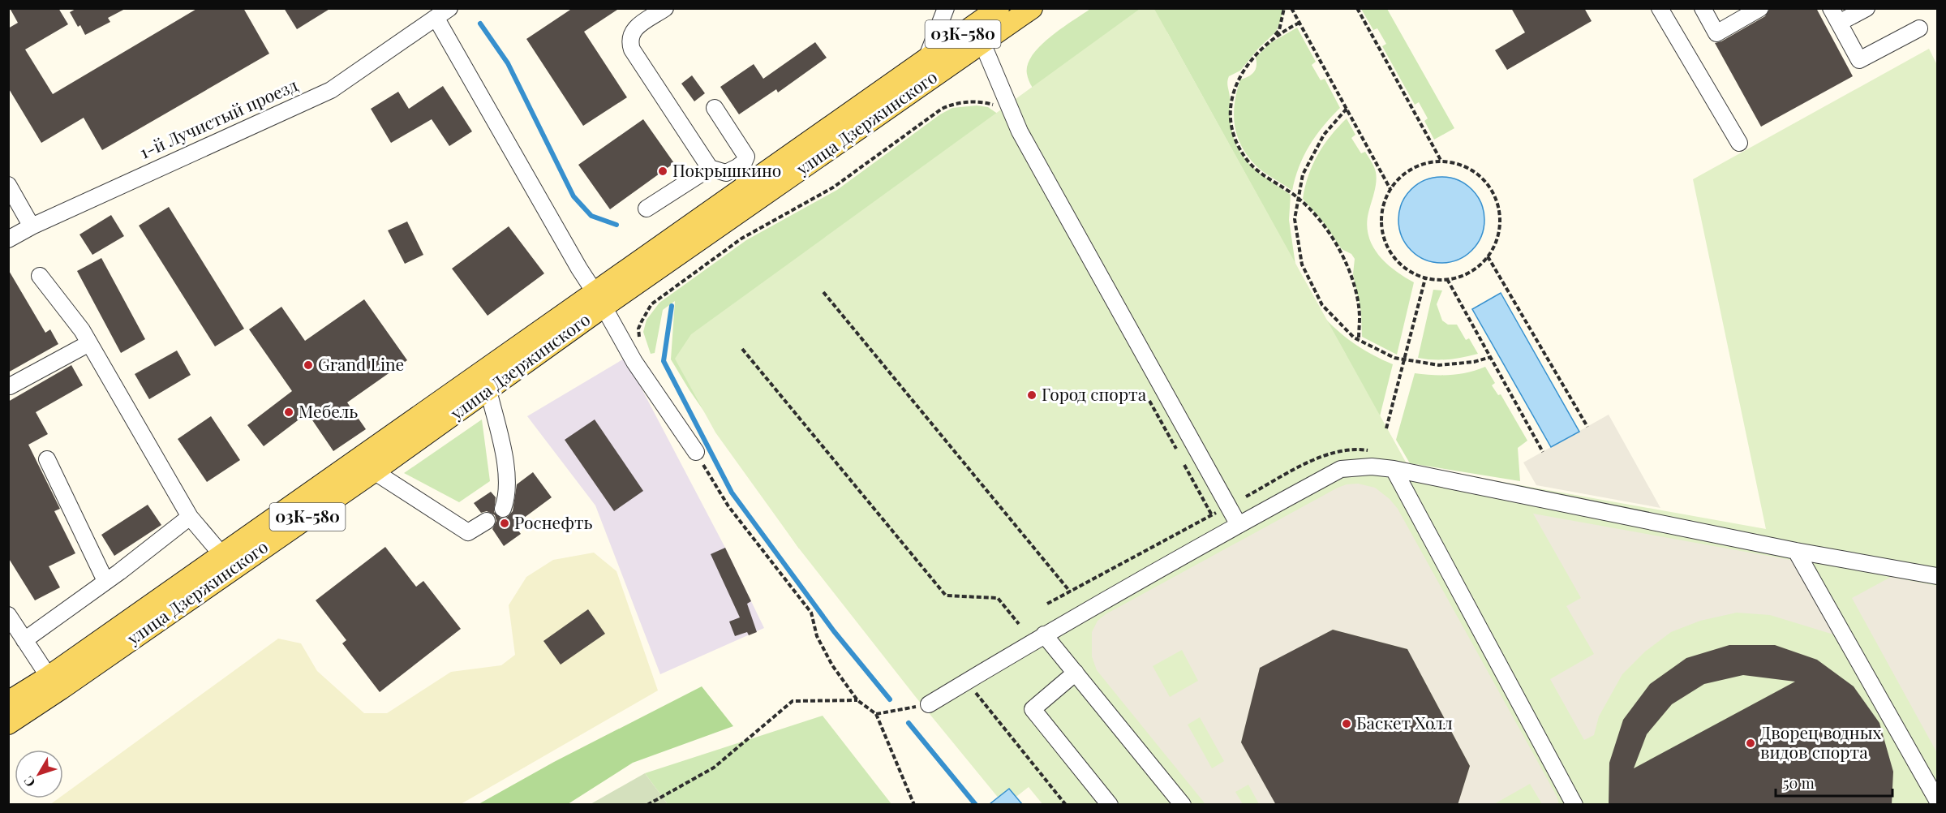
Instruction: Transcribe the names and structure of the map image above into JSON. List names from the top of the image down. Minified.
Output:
{"streets":{"main road":["03К-580","улица Дзержинского"],"street":["1-й Лучистый проезд"]},"places":["Покрышкино","Grand Line","Город спорта","Мебель","Роснефть","Баскет Холл","Дворец водных видов спорта"],"scale_bar":"50 m","north":"bottom left"}
